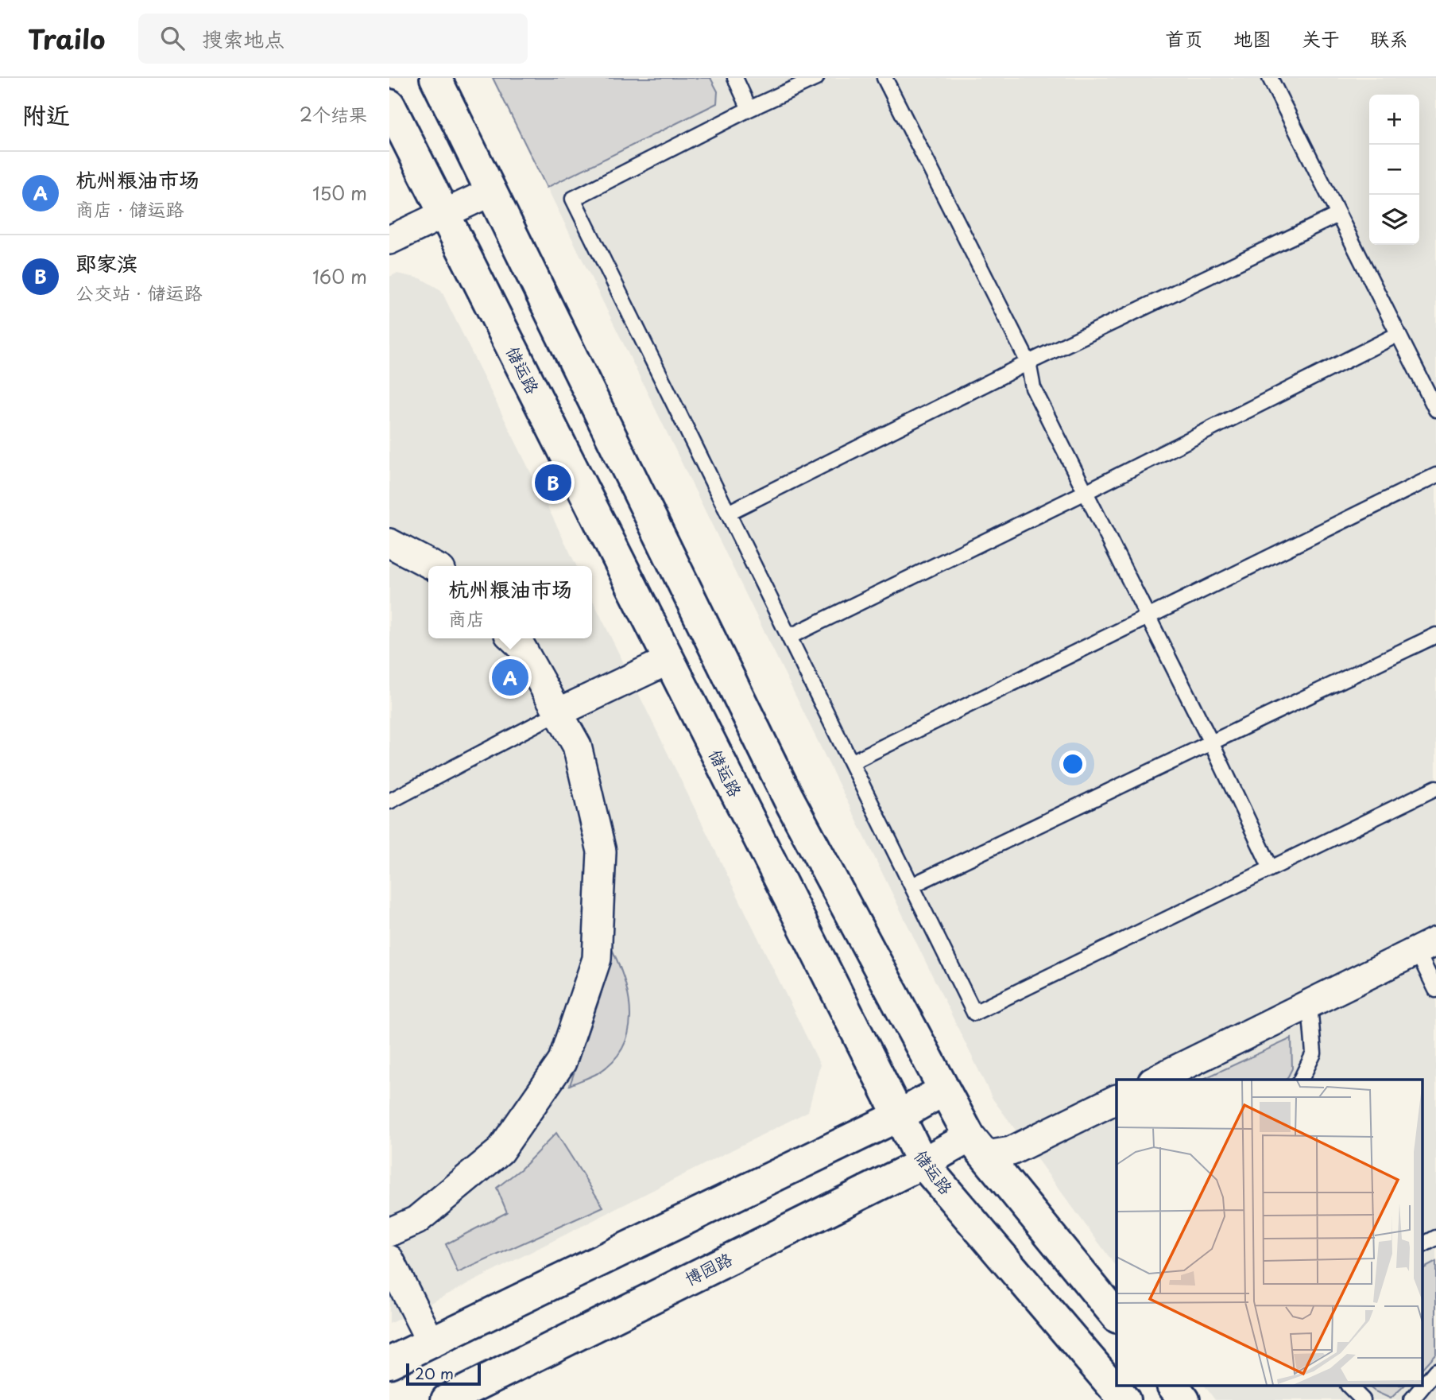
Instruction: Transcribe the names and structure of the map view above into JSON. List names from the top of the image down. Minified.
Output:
{"streets":{"main road":["储运路","博园路"]},"crossings":[["储运路","博园路"]],"scale_bar":"20 m","page":{"header":"Trailo","search":"搜索地点","nav":["首页","地图","关于","联系"],"heading":["附近","2个结果"],"map_buttons":["+","−"],"list":[{"mark":"A","name":"杭州粮油市场","note":"商店 · 储运路","value":"150 m"},{"mark":"B","name":"郎家滨","note":"公交站 · 储运路","value":"160 m"}],"pins":["B","A"],"popup":["杭州粮油市场","商店"],"scale":"20 m"}}
